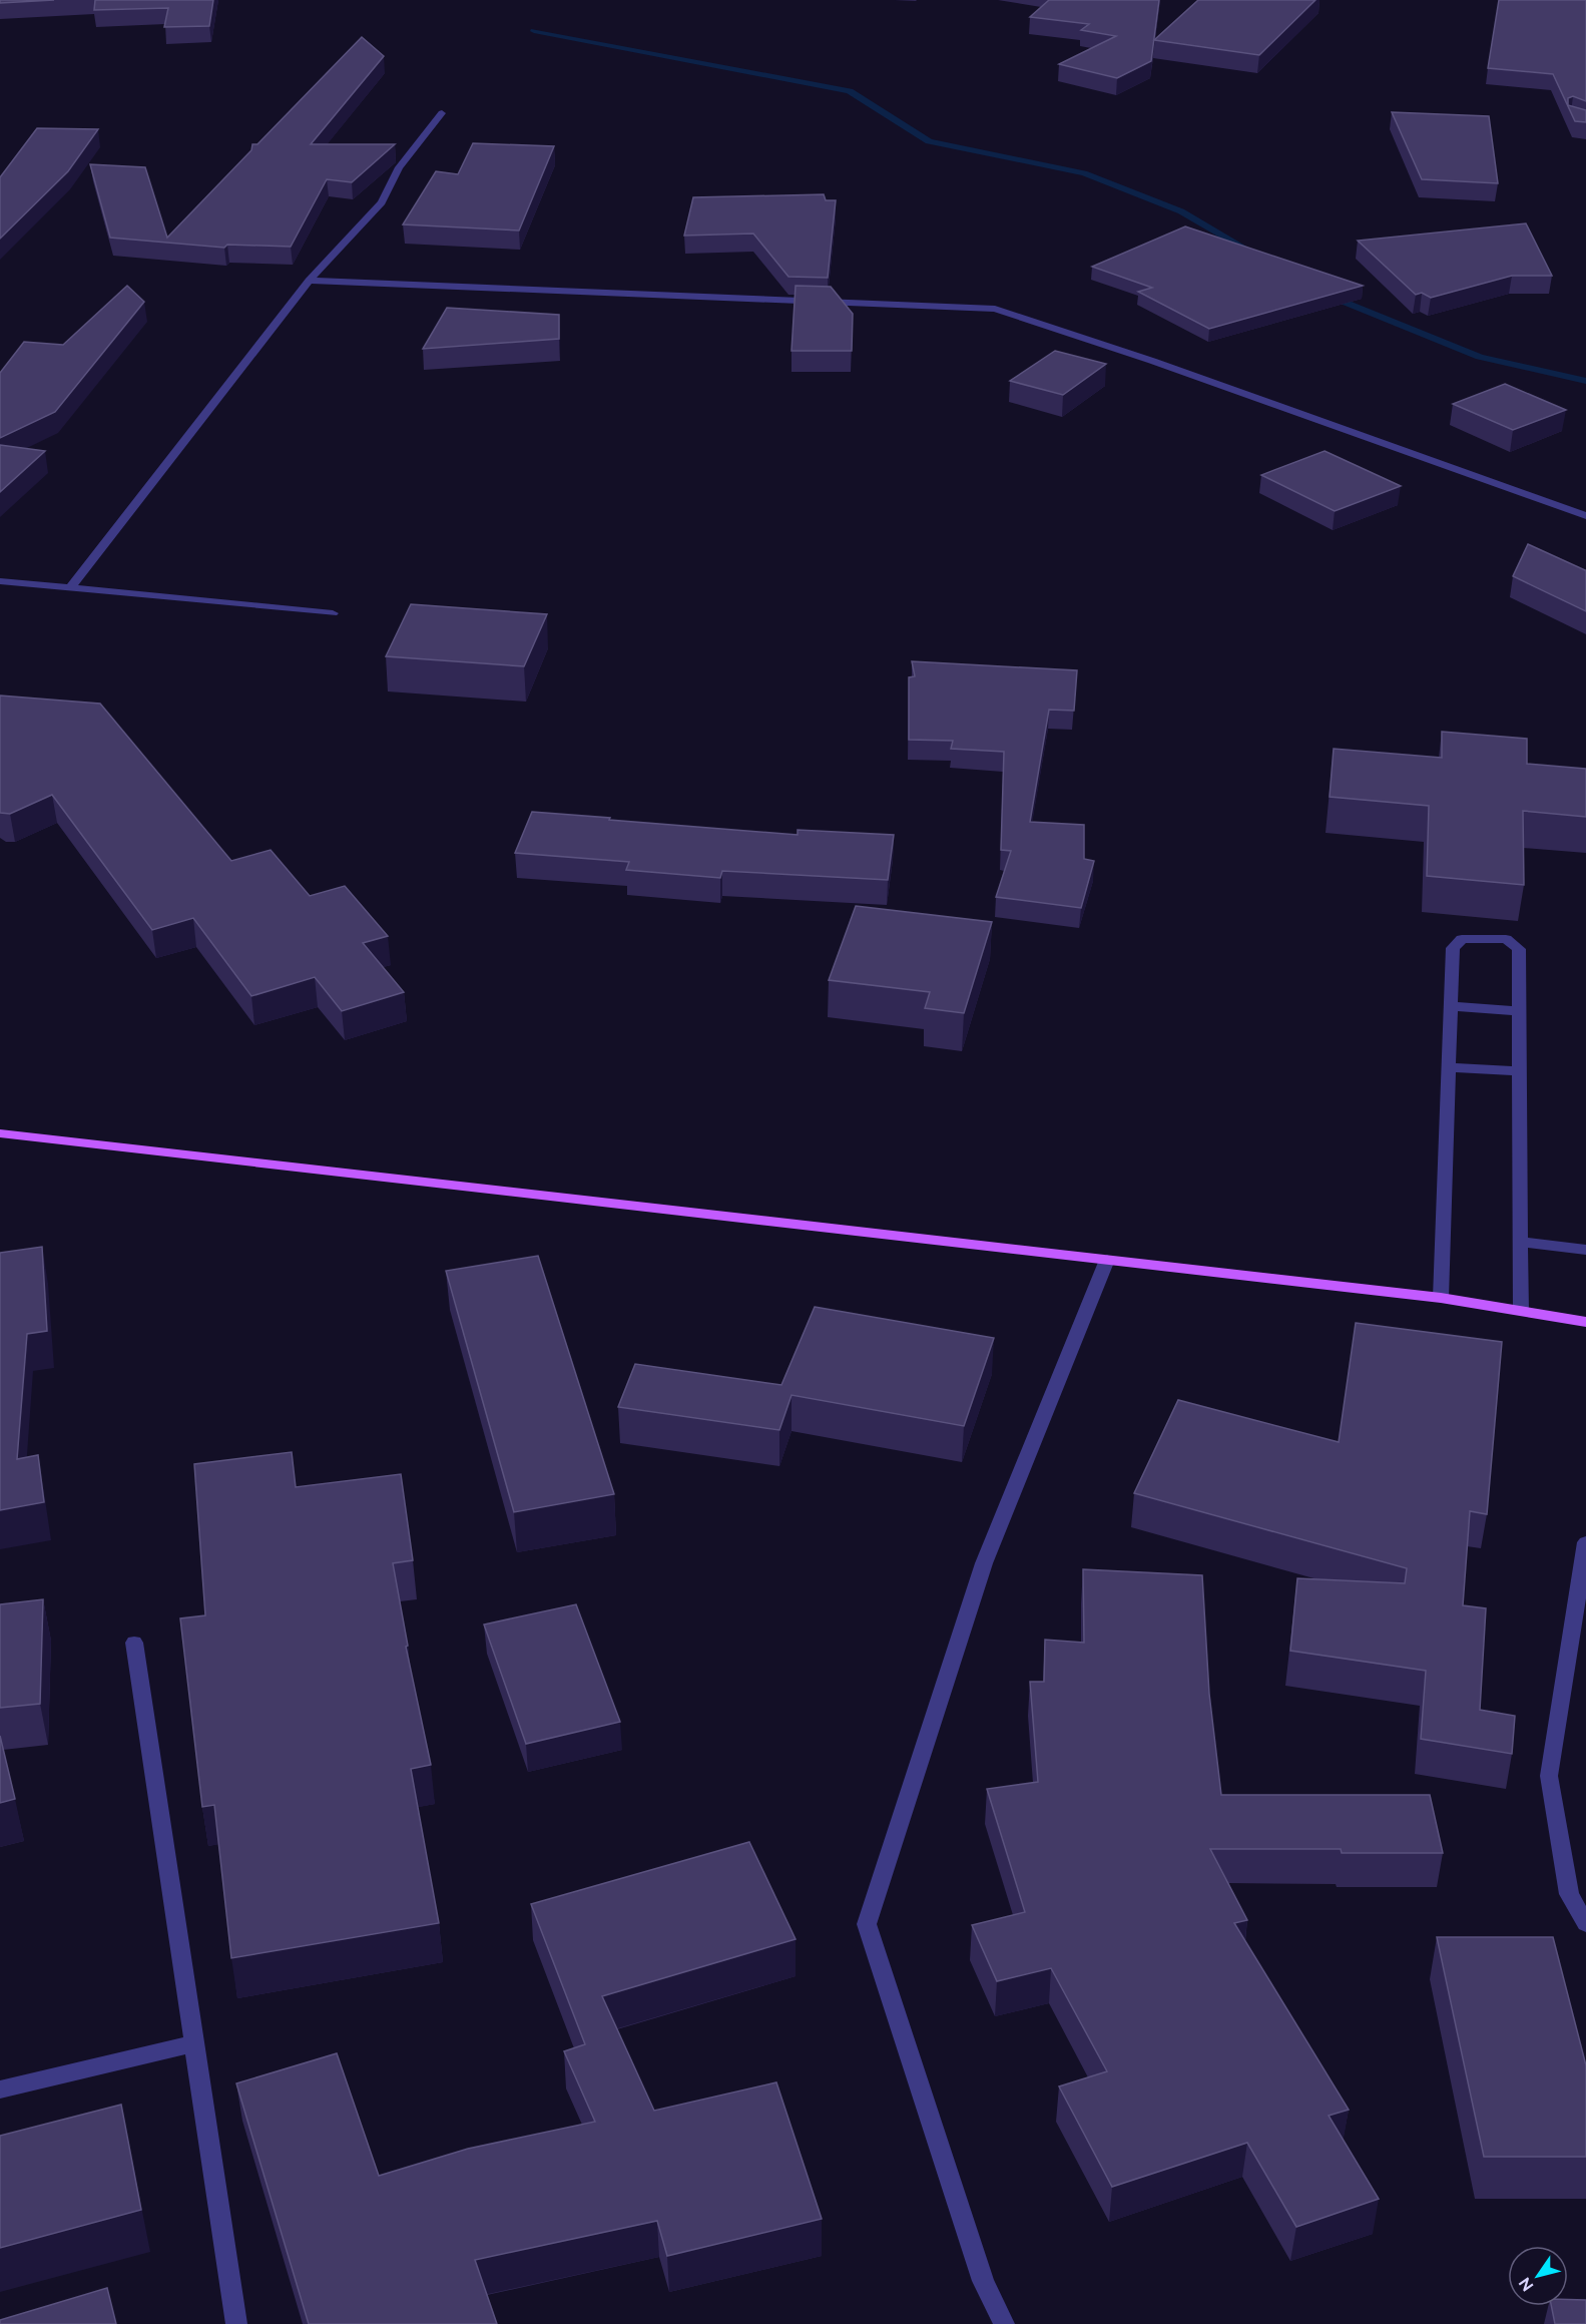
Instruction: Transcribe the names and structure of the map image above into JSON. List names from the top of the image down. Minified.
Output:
{"north":"bottom left"}
